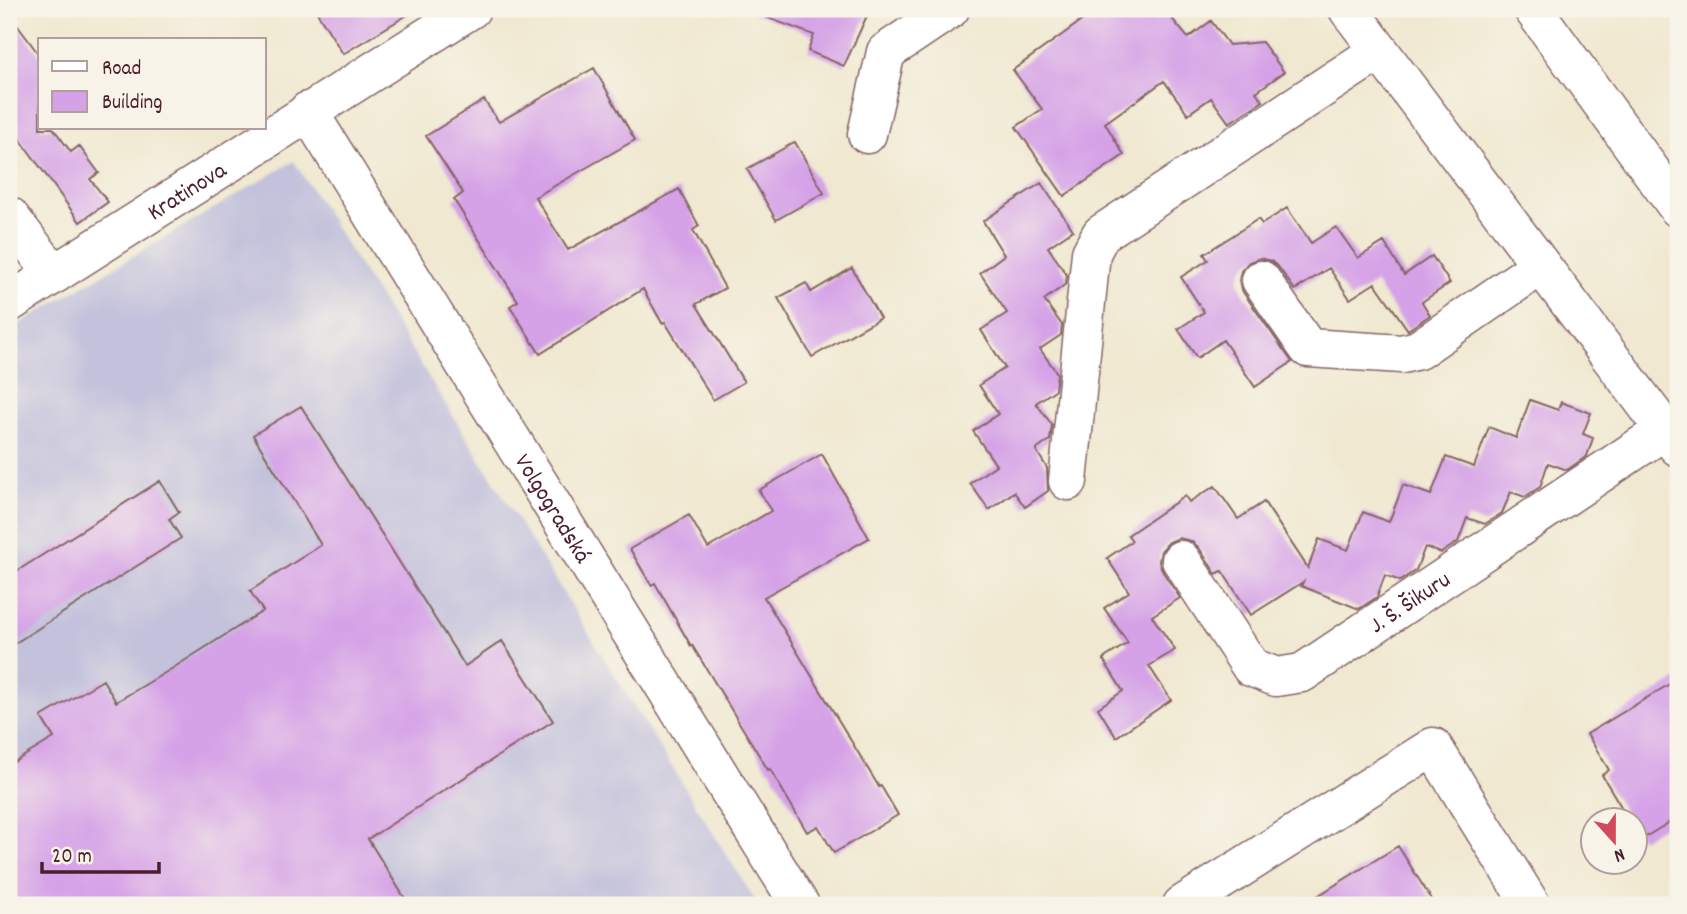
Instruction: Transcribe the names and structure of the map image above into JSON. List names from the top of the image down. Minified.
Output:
{"streets":{"street":["Kratinova","Volgogradská","J. Š. Šikuru"]},"crossings":[["Kratinova","Volgogradská"]],"legend":["Road","Building"],"scale_bar":"20 m","north":"bottom"}
